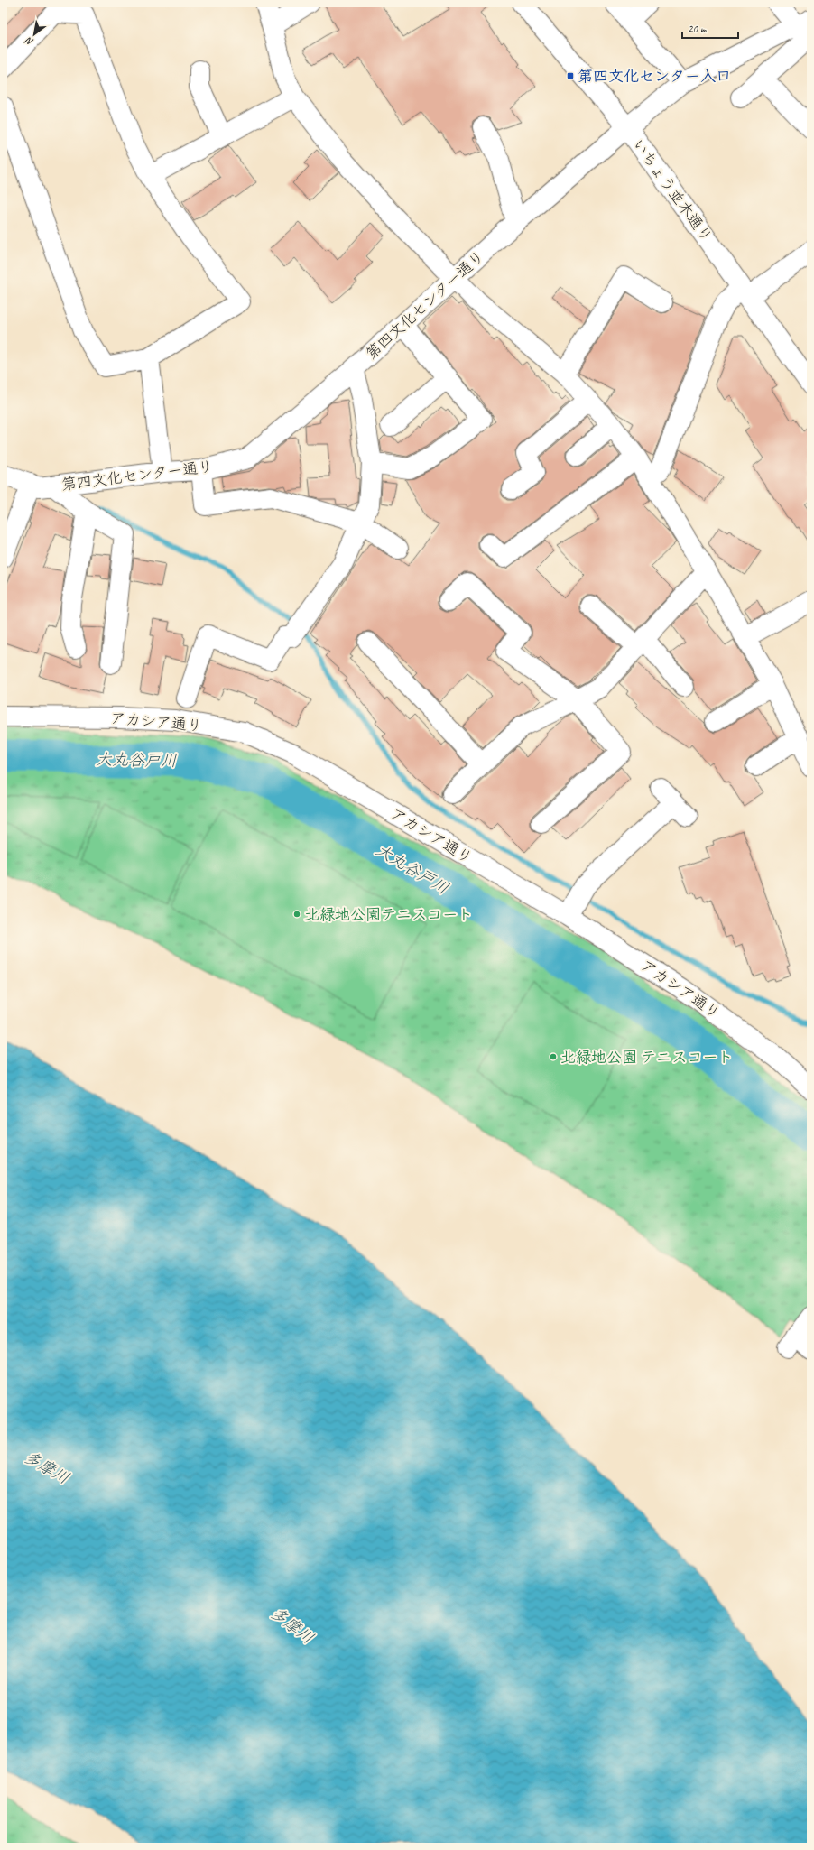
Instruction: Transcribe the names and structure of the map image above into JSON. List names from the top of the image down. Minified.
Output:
{"streets":{"street":["いちょう並木通り","第四文化センター通り","アカシア通り"]},"crossings":[["いちょう並木通り","第四文化センター通り"]],"water":["大丸谷戸川","多摩川"],"places":{"transit":["第四文化センター入口"],"other":["北緑地公園テニスコート","北緑地公園 テニスコート"]},"scale_bar":"20 m","north":"bottom left"}
